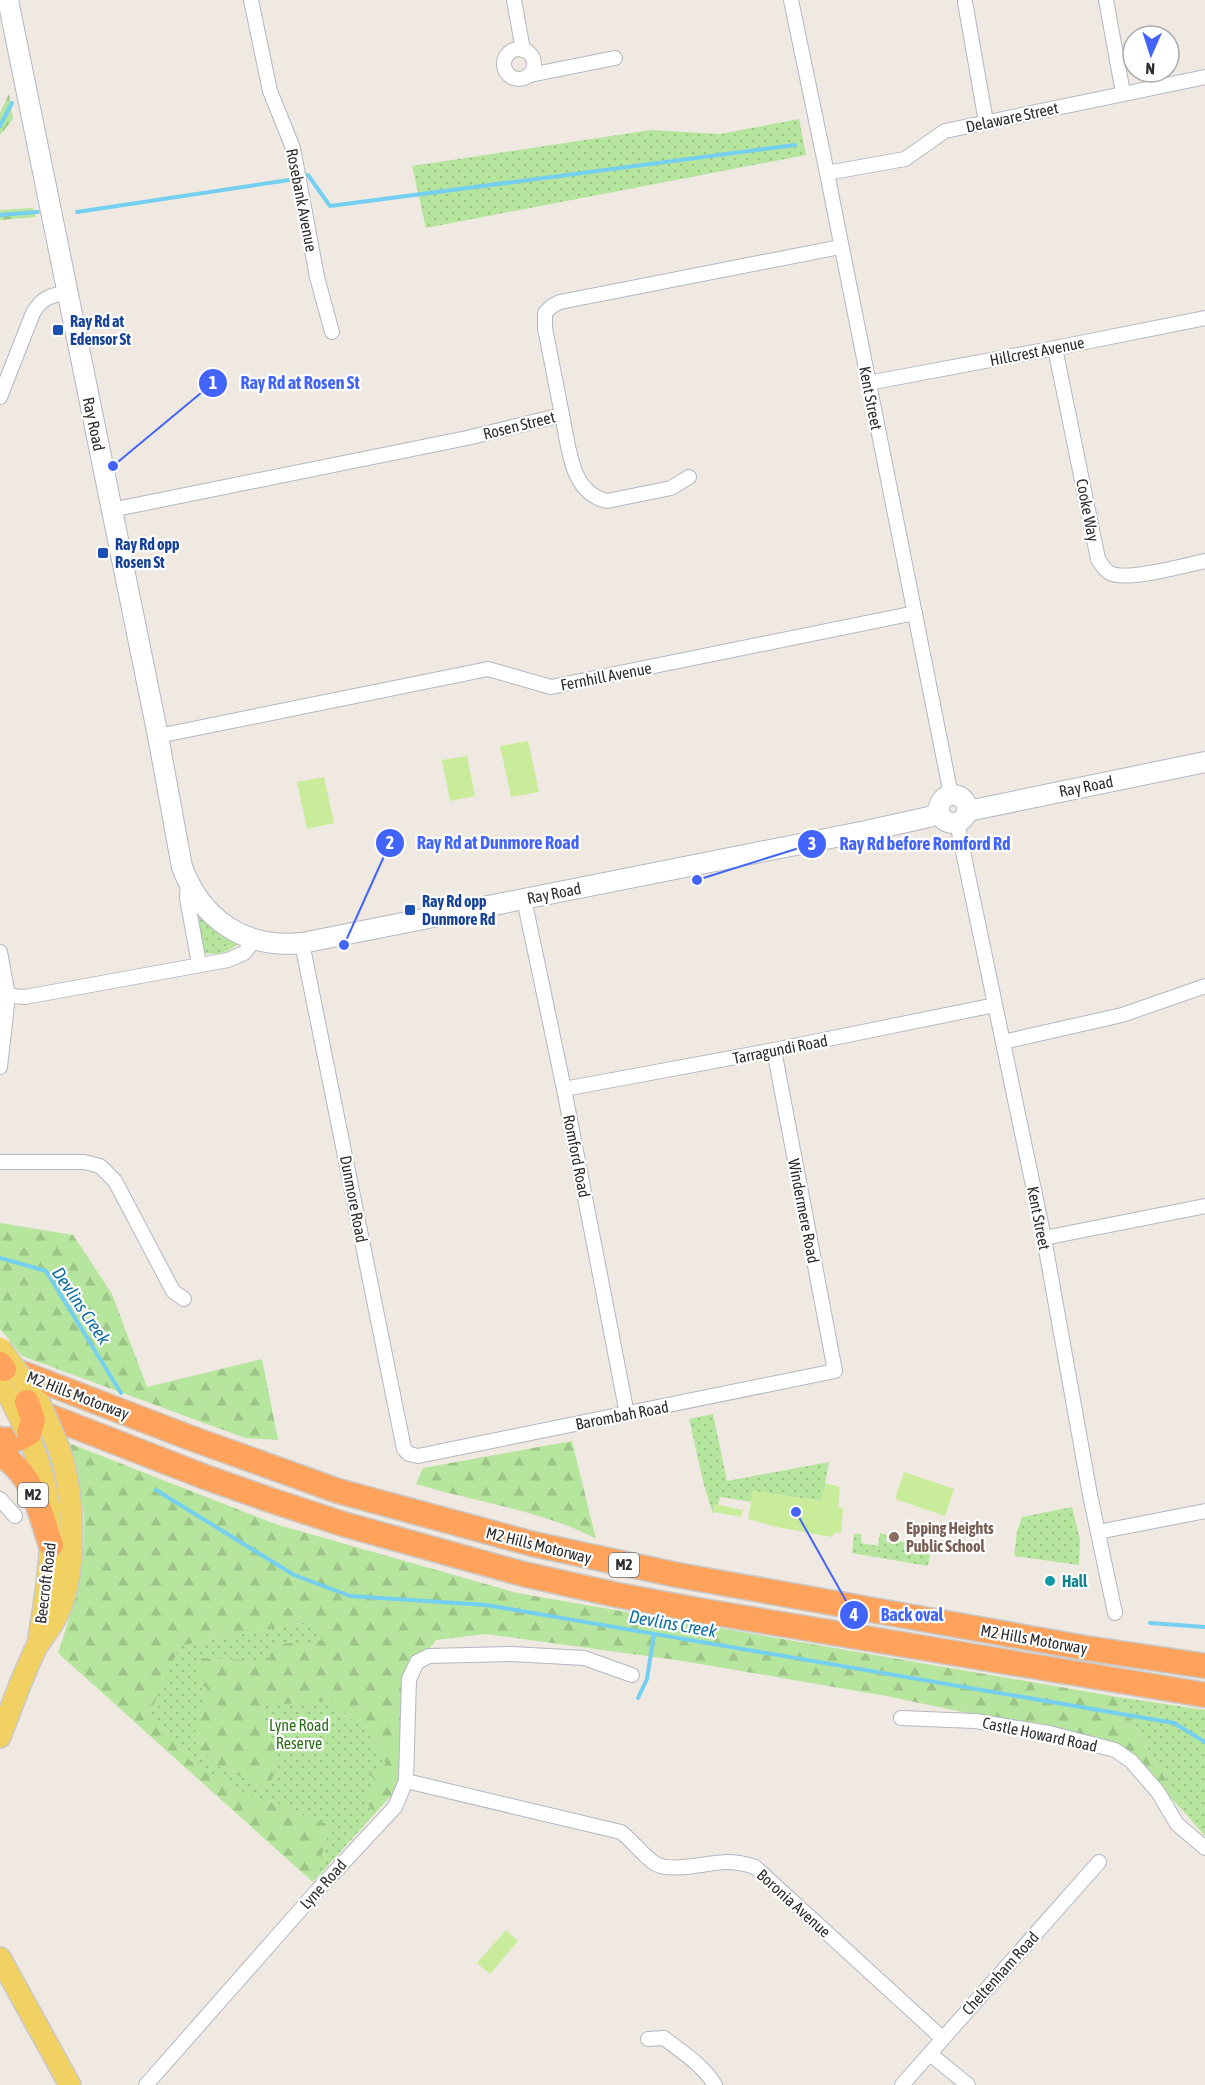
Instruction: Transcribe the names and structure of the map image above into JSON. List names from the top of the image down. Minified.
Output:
{"streets":{"highway":["M2 Hills Motorway","M2"],"main road":["Beecroft Road"],"street":["Delaware Street","Rosebank Avenue","Hillcrest Avenue","Kent Street","Ray Road","Rosen Street","Cooke Way","Fernhill Avenue","Tarragundi Road","Romford Road","Dunmore Road","Windermere Road","Barombah Road","Castle Howard Road","Lyne Road","Boronia Avenue","Cheltenham Road"]},"crossings":[["Delaware Street","Kent Street"],["Hillcrest Avenue","Kent Street"],["Hillcrest Avenue","Cooke Way"],["Kent Street","Ray Road"],["Kent Street","Rosen Street"],["Kent Street","Fernhill Avenue"],["Kent Street","Tarragundi Road"],["Ray Road","Rosen Street"],["Ray Road","Fernhill Avenue"],["Ray Road","Romford Road"],["Ray Road","Dunmore Road"],["Tarragundi Road","Romford Road"],["Tarragundi Road","Windermere Road"],["Romford Road","Barombah Road"],["Dunmore Road","Barombah Road"],["Windermere Road","Barombah Road"],["M2 Hills Motorway","M2"],["M2","Beecroft Road"],["Lyne Road","Boronia Avenue"],["Boronia Avenue","Cheltenham Road"]],"water":["Devlins Creek"],"parks":["Lyne Road Reserve"],"places":{"transit":["Ray Rd at Edensor St","Ray Rd opp Rosen St","Ray Rd opp Dunmore Rd"],"other":["Ray Rd at Rosen St","Ray Rd before Romford Rd","Ray Rd at Dunmore Road","Back oval","Epping Heights Public School","Hall"]},"north":"bottom"}
